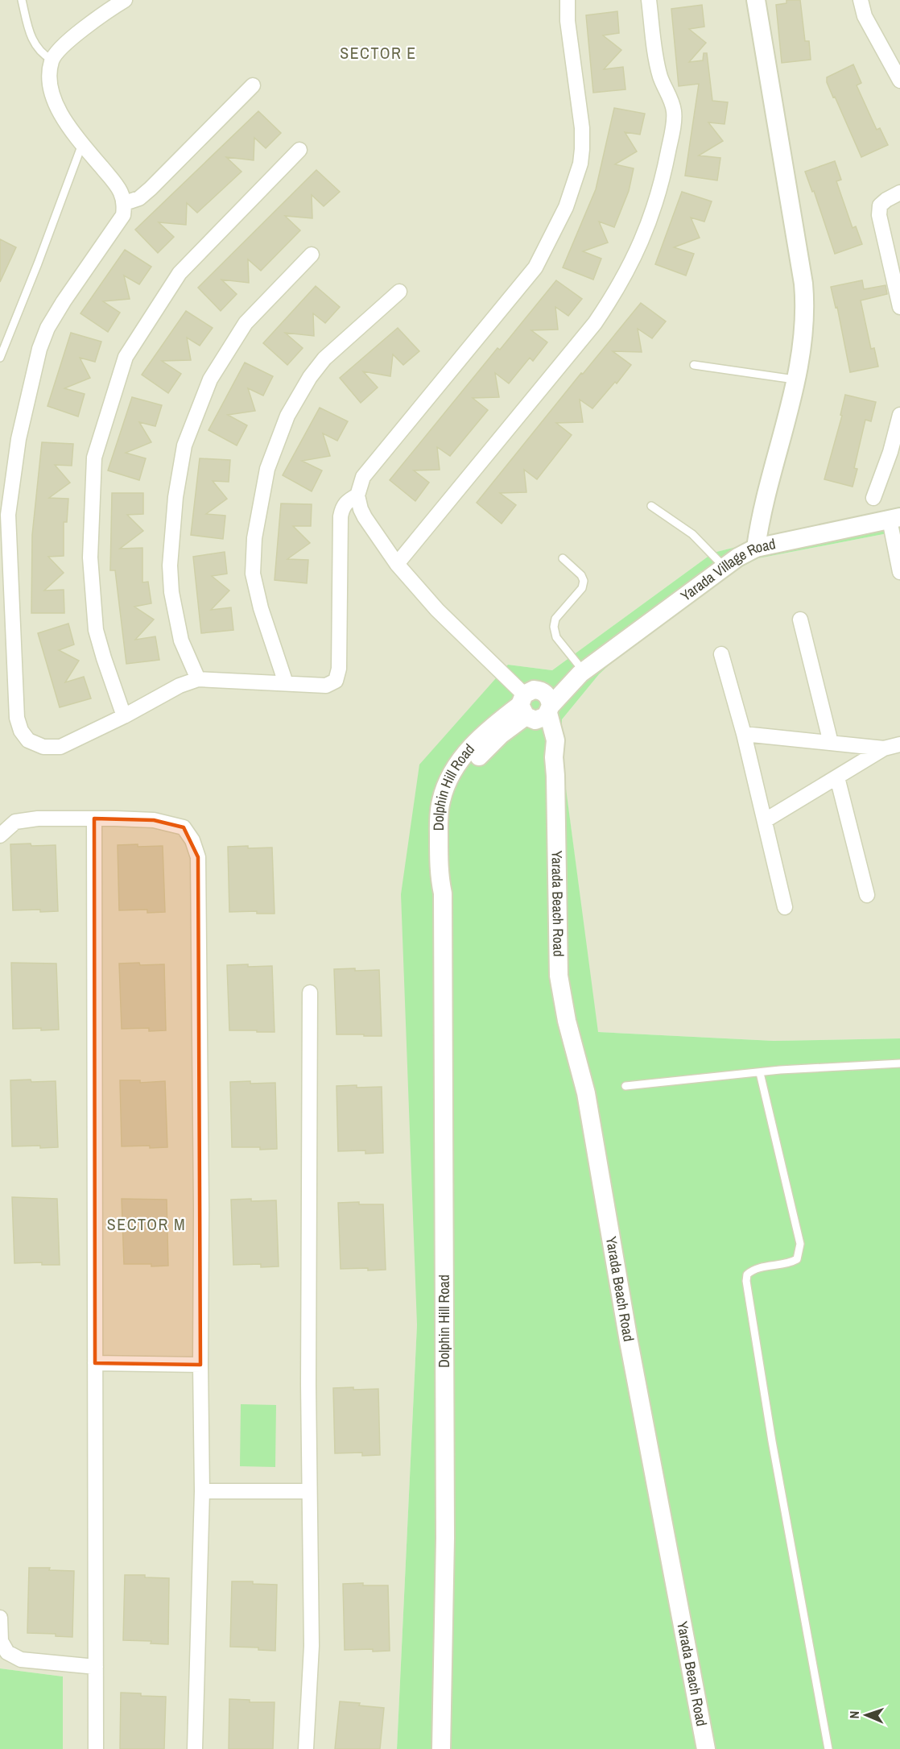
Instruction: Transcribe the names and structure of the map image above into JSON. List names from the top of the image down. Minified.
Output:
{"streets":{"street":["Yarada Village Road","Dolphin Hill Road","Yarada Beach Road"]},"crossings":[["Yarada Village Road","Dolphin Hill Road"],["Yarada Village Road","Yarada Beach Road"],["Dolphin Hill Road","Yarada Beach Road"]],"districts":["SECTOR E","SECTOR M"],"north":"left"}
